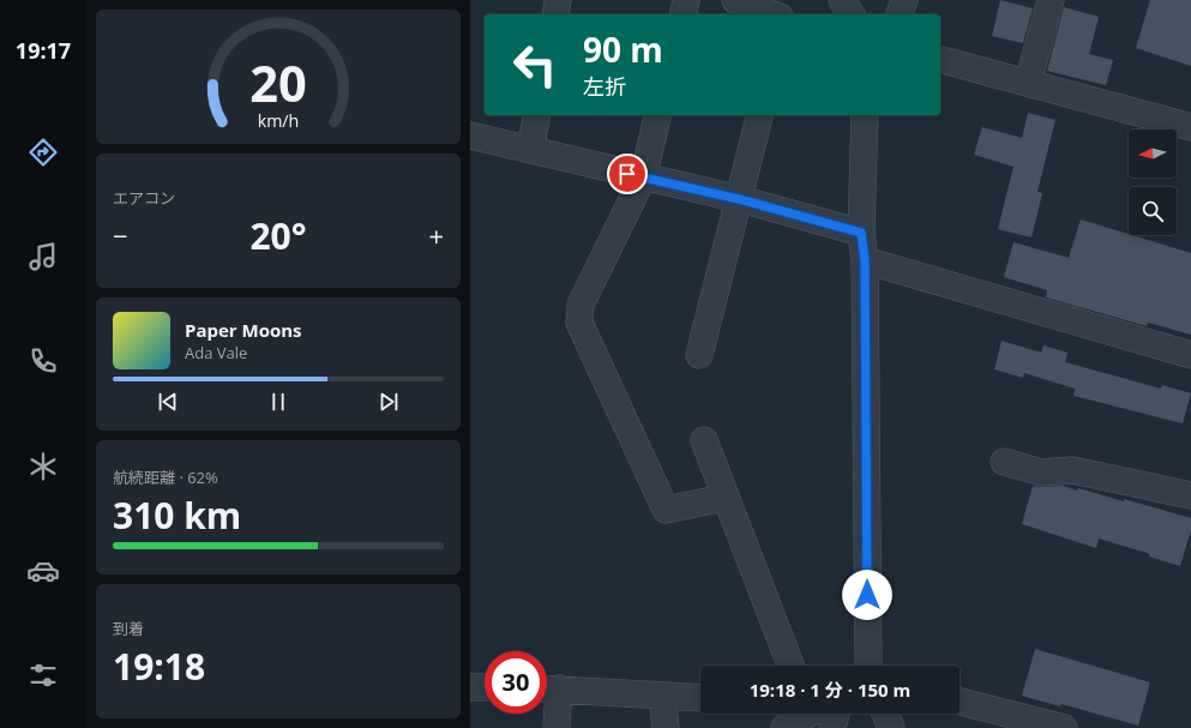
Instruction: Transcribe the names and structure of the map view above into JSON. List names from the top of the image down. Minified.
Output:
{"north":"left","page":{"tabs":"19:17","turn":["90 m","左折"],"tile":["エアコン",["航続距離 · 62%","310 km"],["到着","19:18"]],"heat":["−","20°","+"],"song":["Paper Moons","Ada Vale"],"limit":"30","trip":"19:18 · 1 分 · 150 m","gauge":["20","km/h"]}}
